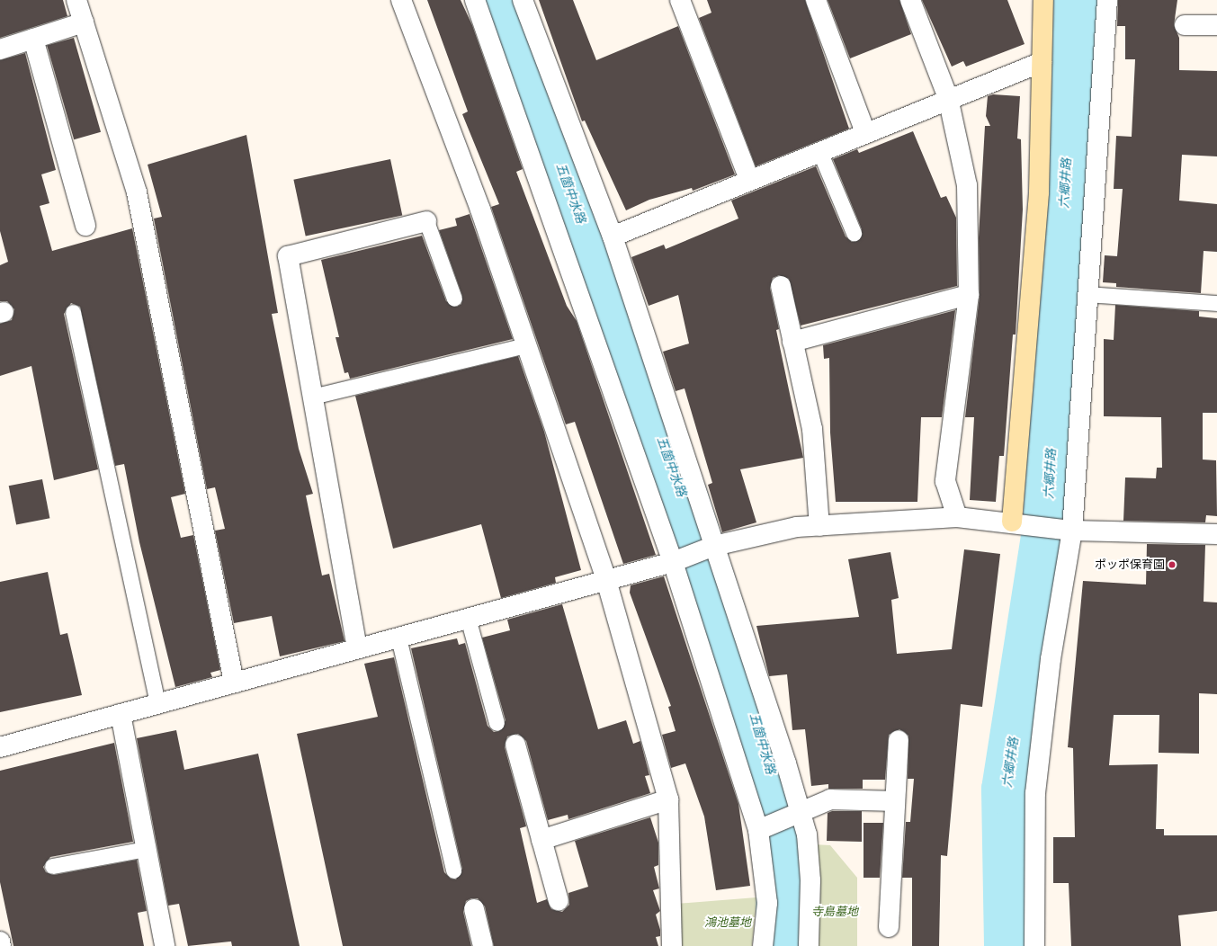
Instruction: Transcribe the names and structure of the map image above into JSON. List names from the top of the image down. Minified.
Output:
{"water":["六郷井路","五箇中水路"],"parks":["寺島墓地","鴻池墓地"],"places":["ポッポ保育園"]}
